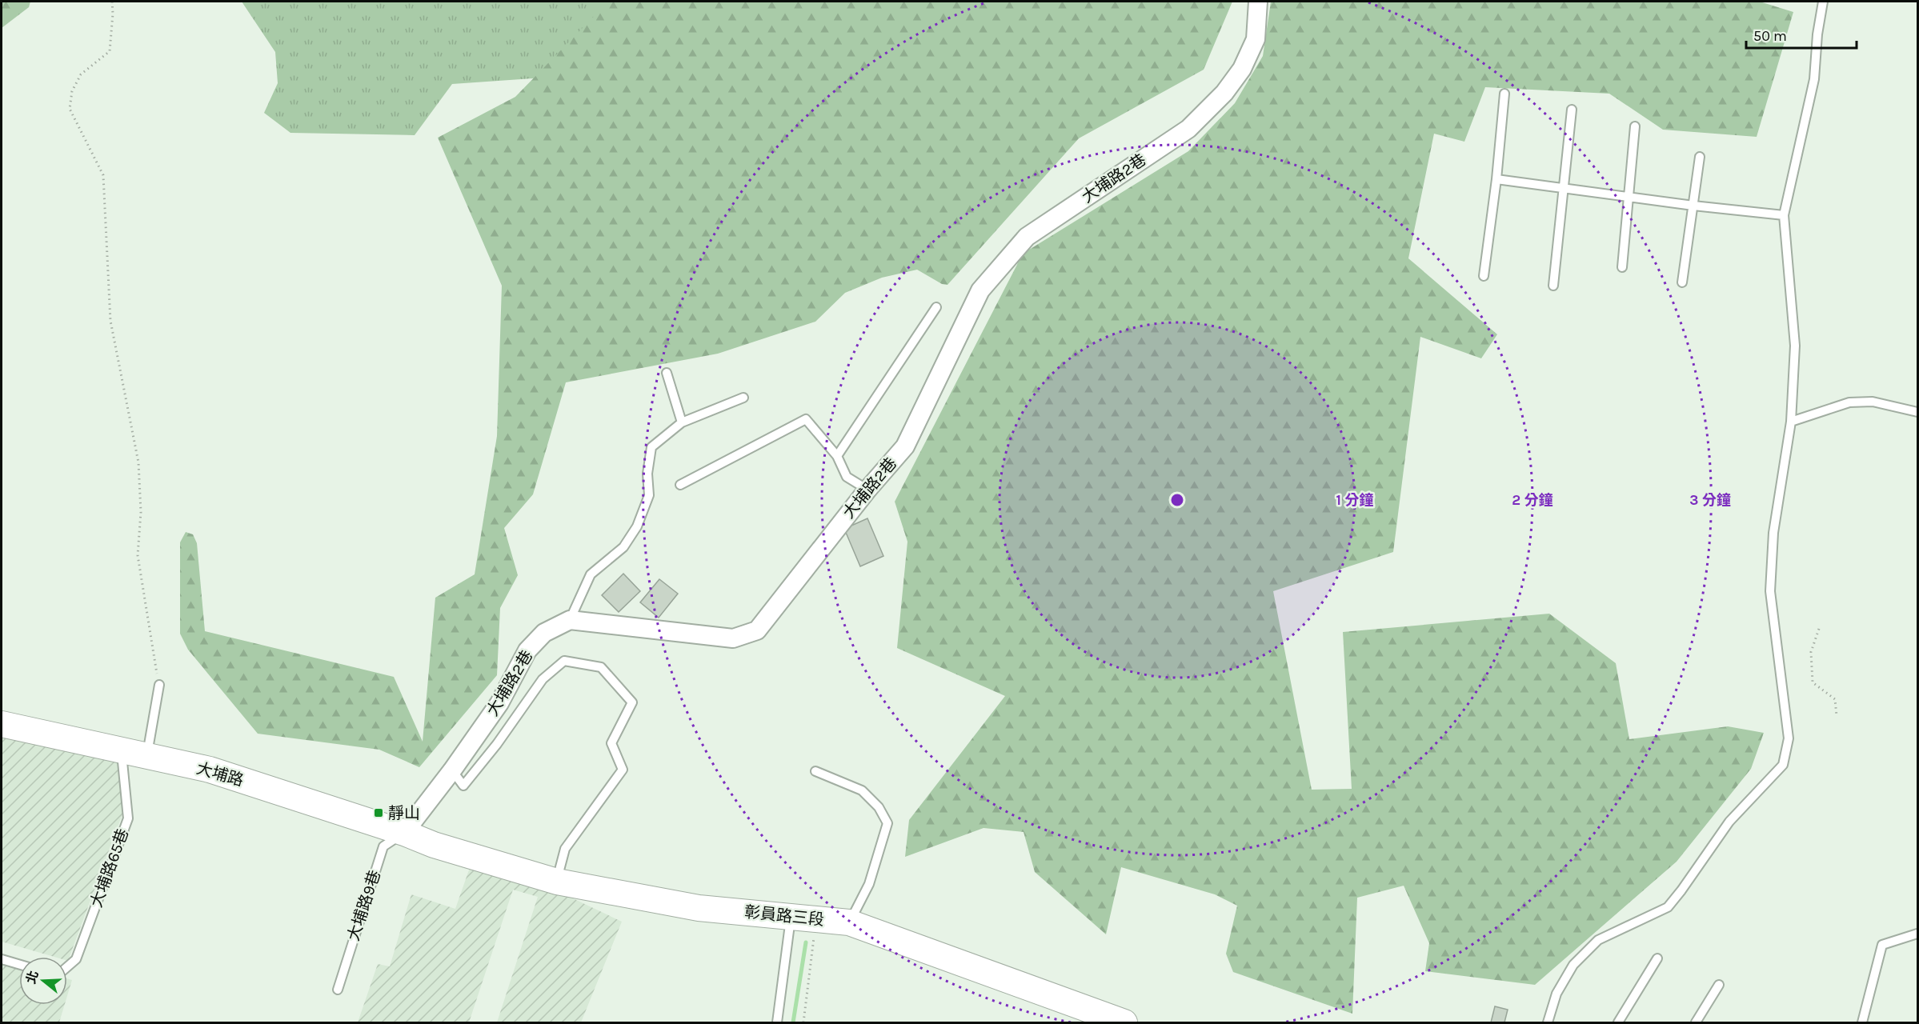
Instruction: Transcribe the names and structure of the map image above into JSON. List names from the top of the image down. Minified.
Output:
{"streets":{"main road":["大埔路","彰員路三段"],"street":["大埔路2巷"],"lane":["大埔路65巷","大埔路9巷"]},"crossings":[["大埔路2巷","大埔路"],["大埔路2巷","大埔路9巷"],["大埔路","大埔路65巷"],["大埔路","大埔路9巷"],["大埔路","彰員路三段"]],"places":{"transit":["靜山"]},"scale_bar":"50 m","north":"left","rings":["1 分鐘","2 分鐘","3 分鐘"]}
